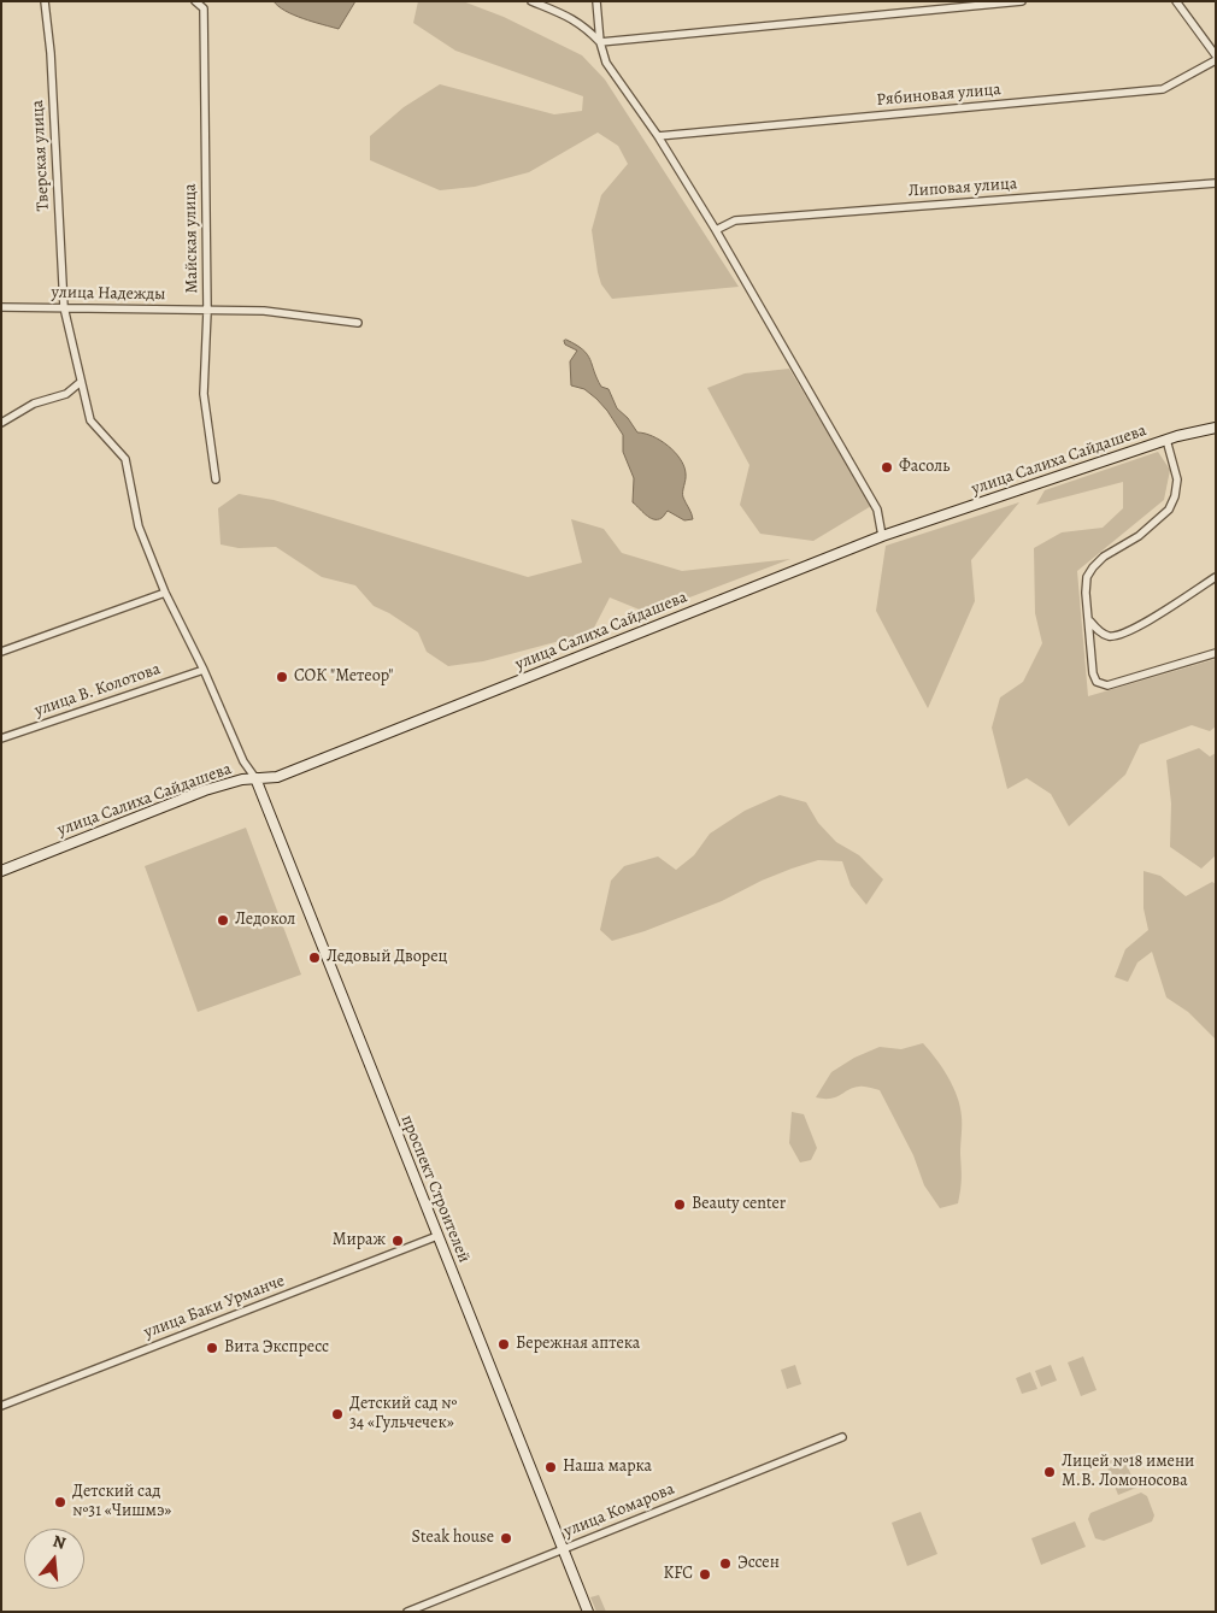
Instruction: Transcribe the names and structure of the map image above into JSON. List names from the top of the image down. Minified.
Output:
{"streets":{"street":["Рябиновая улица","Тверская улица","Липовая улица","Майская улица","улица Надежды","улица Салиха Сайдашева","улица В. Колотова","проспект Строителей","улица Баки Урманче","улица Комарова"]},"crossings":[["Тверская улица","улица Надежды"],["Тверская улица","улица Салиха Сайдашева"],["Тверская улица","улица В. Колотова"],["Тверская улица","проспект Строителей"],["Майская улица","улица Надежды"],["улица Салиха Сайдашева","проспект Строителей"],["проспект Строителей","улица Баки Урманче"],["проспект Строителей","улица Комарова"]],"places":["Фасоль","СОК \"Метеор\"","Ледокол","Ледовый Дворец","Beauty center","Мираж","Бережная аптека","Вита Экспресс","Детский сад № 34 «Гульчечек»","Наша марка","Лицей №18 имени М.В. Ломоносова","Детский сад №31 «Чишмэ»","Steak house","Эссен","KFC"],"north":"top"}
